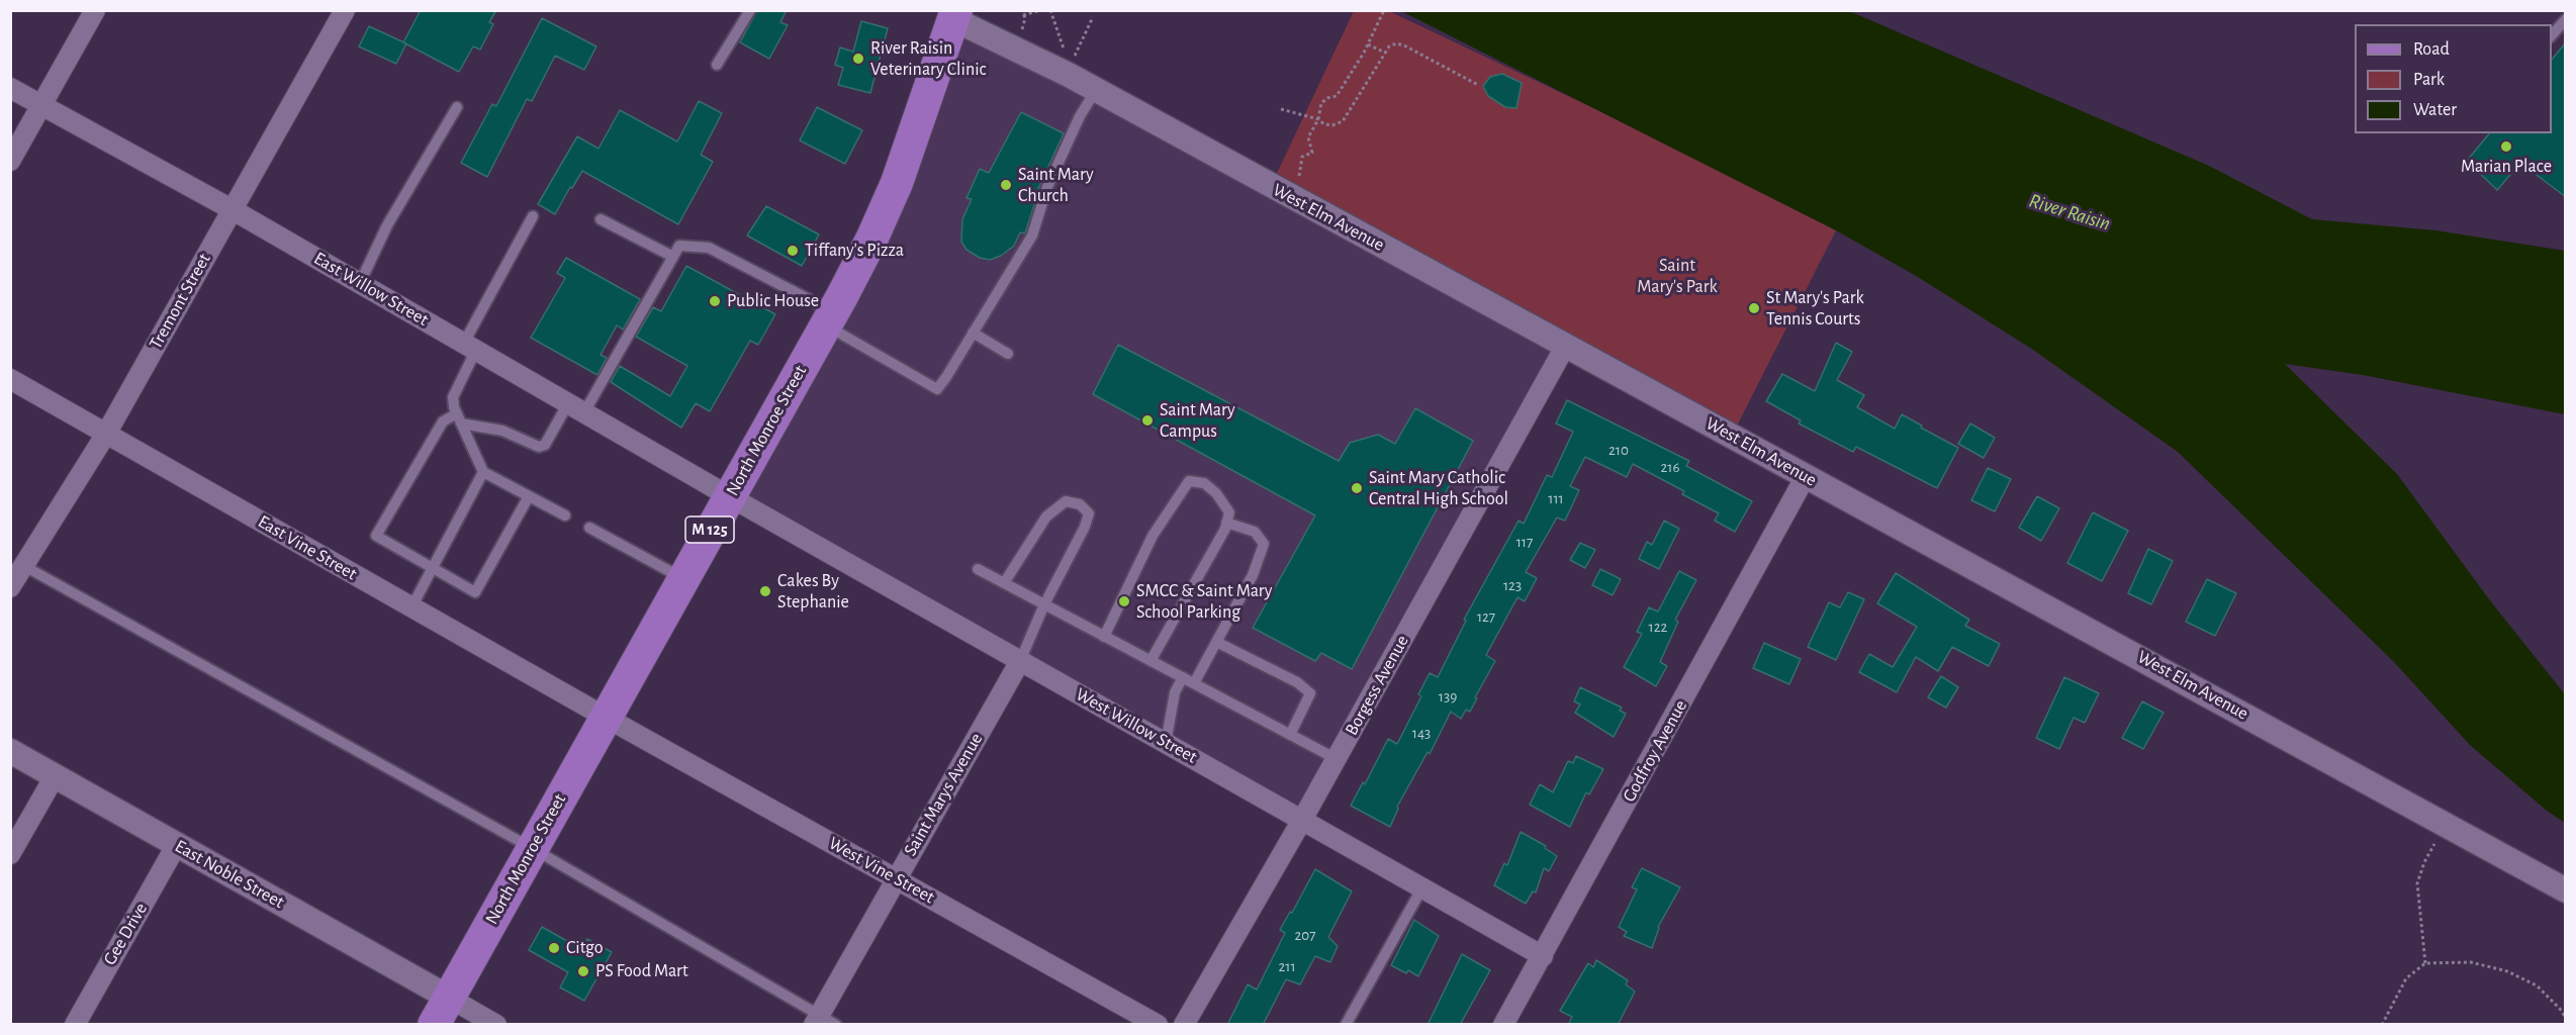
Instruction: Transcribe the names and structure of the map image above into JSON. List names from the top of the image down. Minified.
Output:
{"streets":{"main road":["North Monroe Street","M 125"],"street":["West Elm Avenue","East Willow Street","Tremont Street","East Vine Street","Borgess Avenue","West Willow Street","Godfroy Avenue","Saint Marys Avenue","West Vine Street","East Noble Street","Gee Drive"]},"crossings":[["West Elm Avenue","North Monroe Street"],["West Elm Avenue","Borgess Avenue"],["West Elm Avenue","Godfroy Avenue"],["East Willow Street","Tremont Street"],["East Willow Street","North Monroe Street"],["East Willow Street","West Willow Street"],["Tremont Street","East Vine Street"],["North Monroe Street","East Vine Street"],["North Monroe Street","West Willow Street"],["North Monroe Street","West Vine Street"],["North Monroe Street","East Noble Street"],["East Vine Street","West Vine Street"],["Borgess Avenue","West Willow Street"],["West Willow Street","Godfroy Avenue"],["West Willow Street","Saint Marys Avenue"],["Saint Marys Avenue","West Vine Street"],["East Noble Street","Gee Drive"]],"water":["River Raisin"],"parks":["Saint Mary's Park"],"places":["River Raisin Veterinary Clinic","Marian Place","Saint Mary Church","Tiffany's Pizza","Public House","St Mary's Park Tennis Courts","Saint Mary Campus","Saint Mary Catholic Central High School","Cakes By Stephanie","SMCC & Saint Mary School Parking","Citgo","PS Food Mart"],"house_numbers":["210","216","111","117","123","127","122","139","143","207","211"],"legend":["Road","Park","Water"]}
